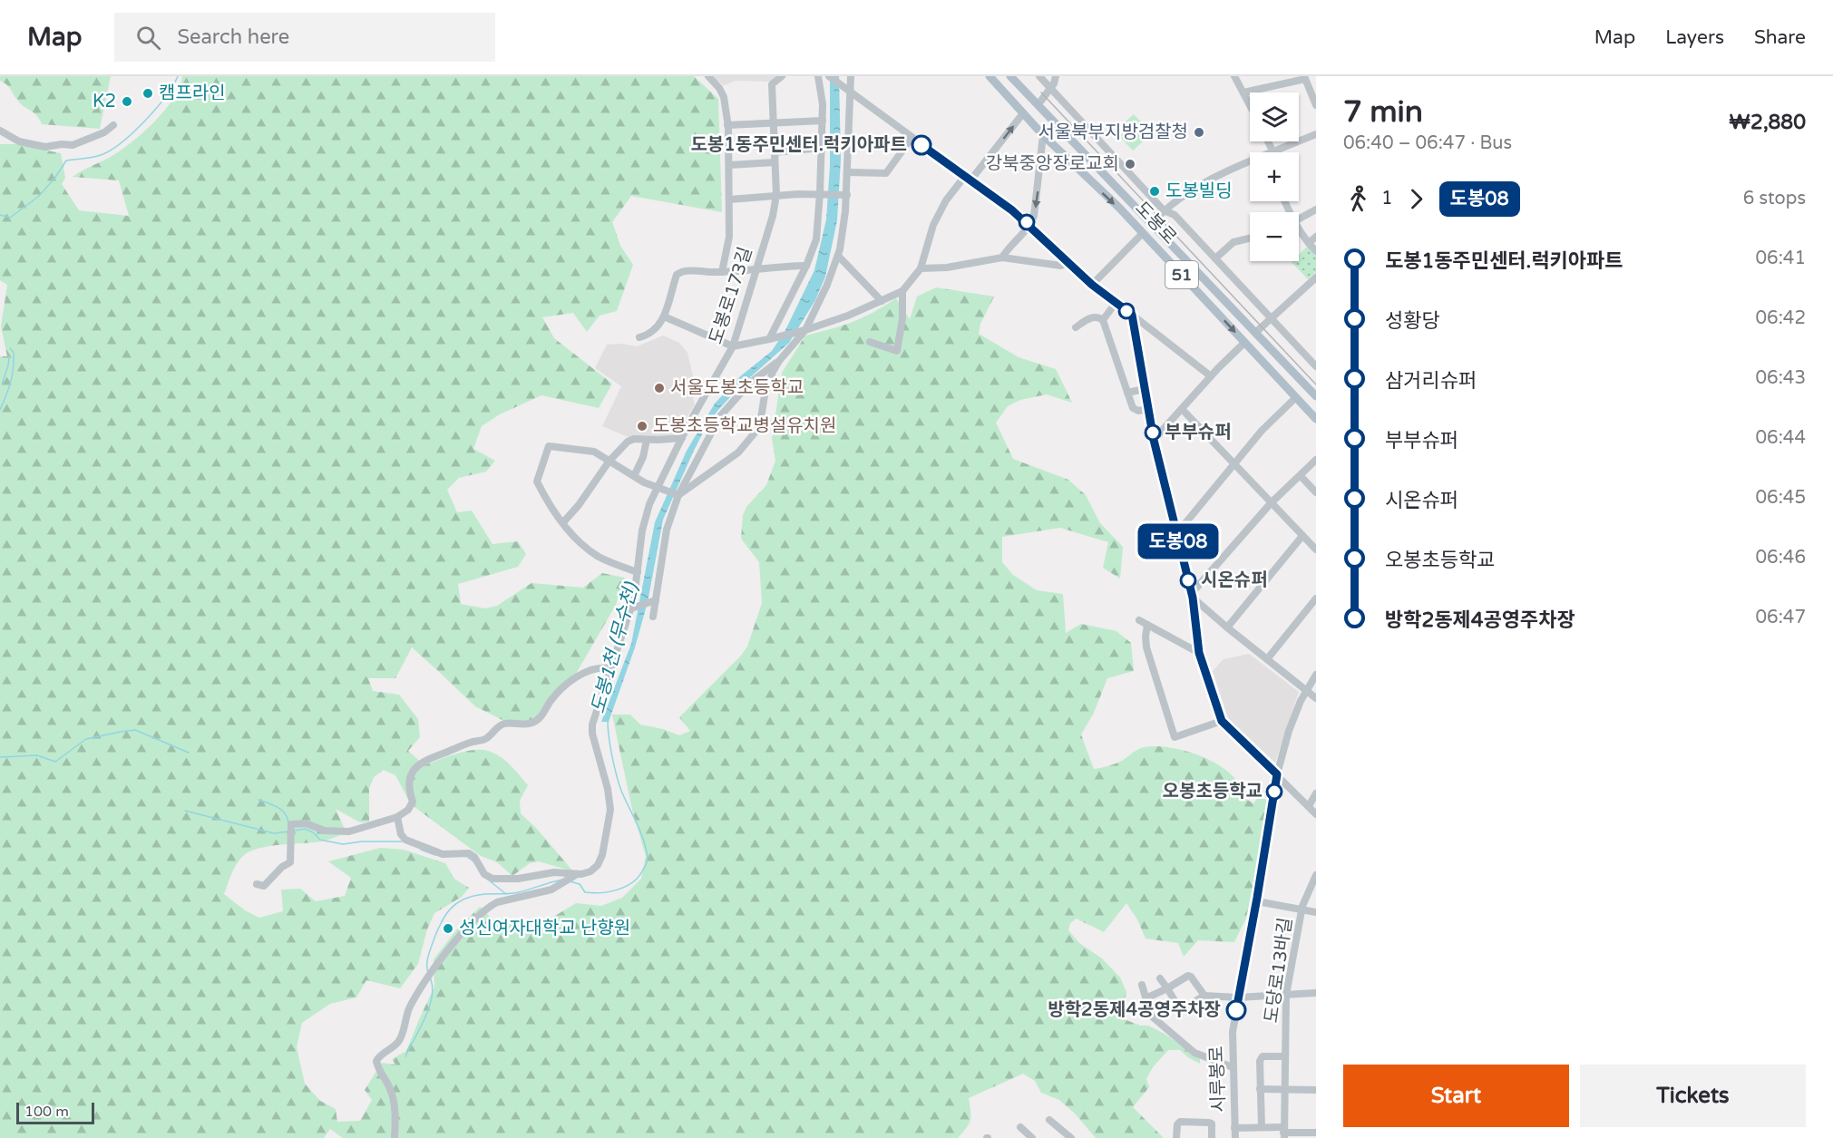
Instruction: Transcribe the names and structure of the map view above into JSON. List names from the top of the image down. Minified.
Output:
{"streets":{"main road":["도봉로","51"],"street":["도봉로173길","도당로13바길","시루봉로"]},"crossings":[["도당로13바길","시루봉로"]],"water":["도봉1천 (무수천)"],"places":["캠프라인","K2","서울북부지방검찰청","도봉1동주민센터.럭키아파트","강북중앙장로교회","도봉빌딩","서울도봉초등학교","도봉초등학교병설유치원","부부슈퍼","시온슈퍼","오봉초등학교","성신여자대학교 난향원","방학2동제4공영주차장"],"lines":["bus line 도봉08"],"scale_bar":"100 m","page":{"header":"Map","search":"Search here","nav":["Map","Layers","Share"],"on_map":"도봉08","heading":["7 min","06:40 – 06:47 · Bus","₩2,880"],"map_buttons":["+","−"],"legs":["1","도봉08","6 stops"],"list":[{"name":"도봉1동주민센터.럭키아파트","value":"06:41"},{"name":"성황당","value":"06:42"},{"name":"삼거리슈퍼","value":"06:43"},{"name":"부부슈퍼","value":"06:44"},{"name":"시온슈퍼","value":"06:45"},{"name":"오봉초등학교","value":"06:46"},{"name":"방학2동제4공영주차장","value":"06:47"}],"buttons":["Start","Tickets"],"scale":"100 m"}}
